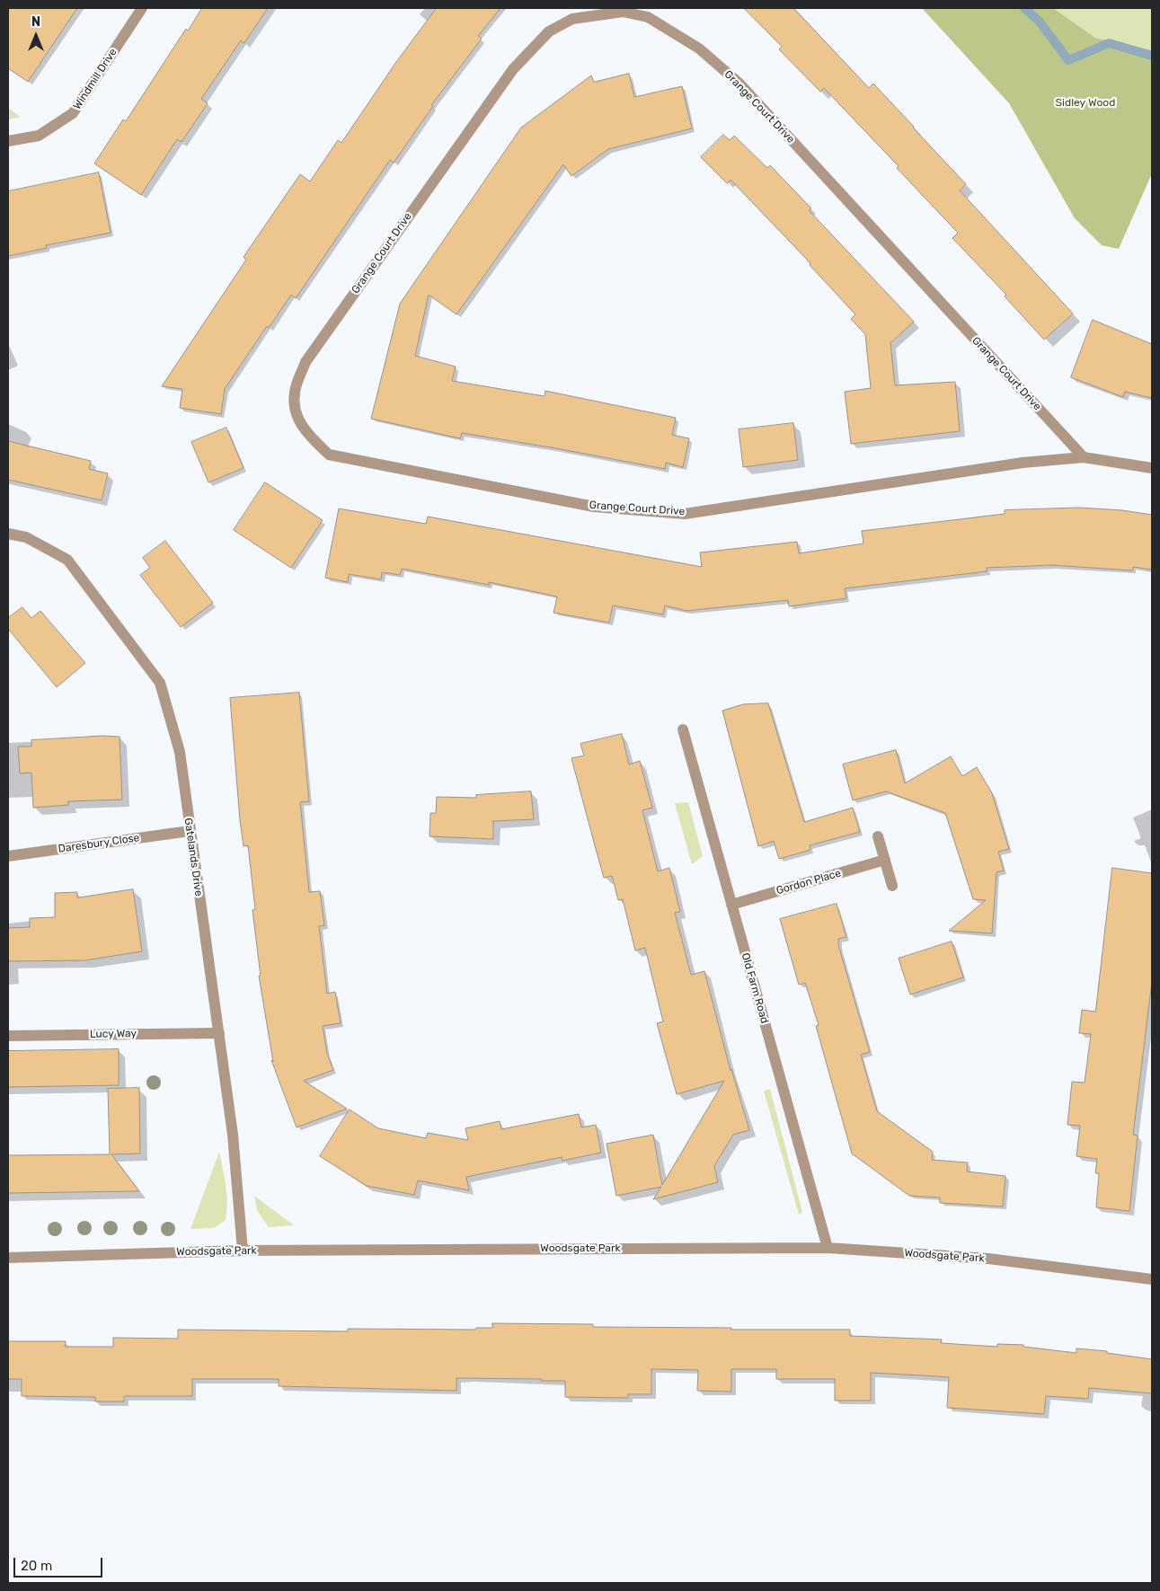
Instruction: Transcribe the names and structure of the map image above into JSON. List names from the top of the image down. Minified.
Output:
{"streets":{"street":["Windmill Drive","Grange Court Drive","Daresbury Close","Gatelands Drive","Gordon Place","Old Farm Road","Lucy Way","Woodsgate Park"]},"crossings":[["Daresbury Close","Gatelands Drive"],["Gatelands Drive","Lucy Way"],["Gatelands Drive","Woodsgate Park"],["Gordon Place","Old Farm Road"],["Old Farm Road","Woodsgate Park"]],"parks":["Sidley Wood"],"scale_bar":"20 m","north":"top"}
